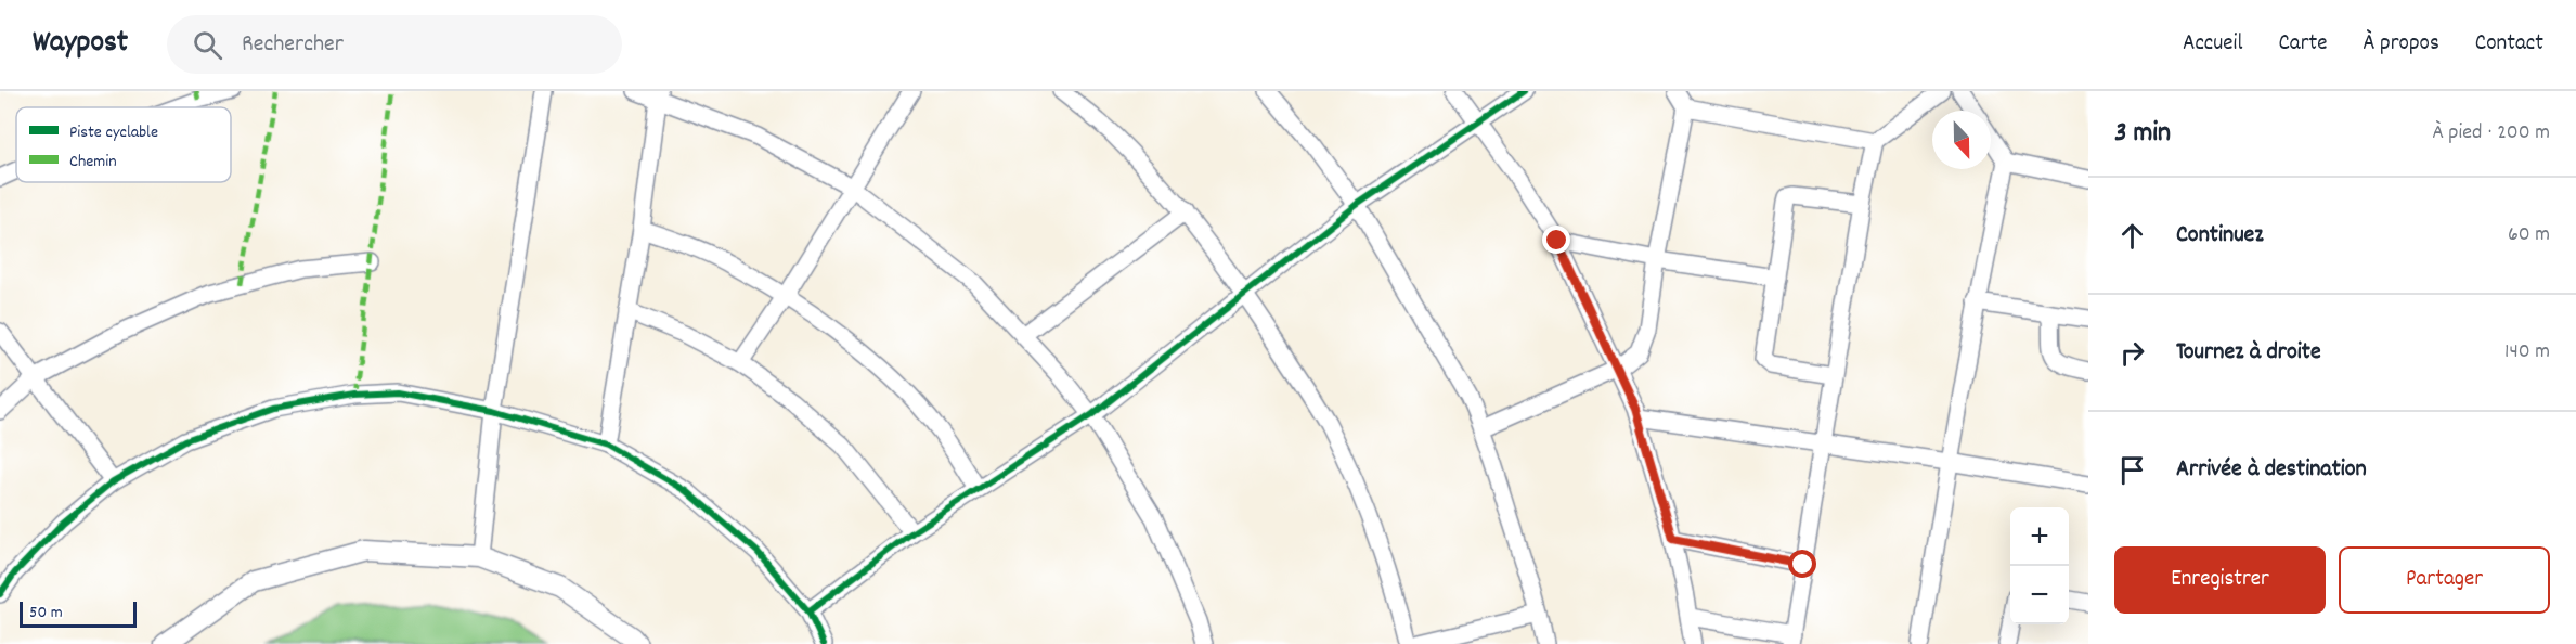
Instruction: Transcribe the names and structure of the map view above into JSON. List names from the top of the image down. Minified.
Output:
{"legend":["Piste cyclable","Chemin"],"scale_bar":"50 m","north":"bottom","page":{"header":"Waypost","search":"Rechercher","nav":["Accueil","Carte","À propos","Contact"],"heading":["3 min","À pied · 200 m"],"list":[["Continuez","60 m"],["Tournez à droite","140 m"],"Arrivée à destination"],"map_buttons":["+","−"],"buttons":["Enregistrer","Partager"],"scale":"50 m"}}
